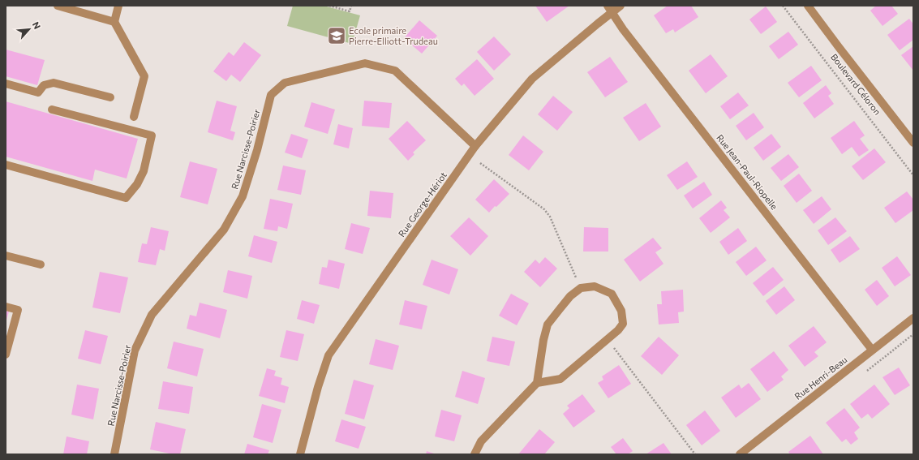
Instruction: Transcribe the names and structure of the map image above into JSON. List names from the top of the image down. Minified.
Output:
{"streets":{"street":["Boulevard Céloron","Rue Narcisse-Poirier","Rue Jean-Paul-Riopelle","Rue George-Hériot","Rue Henri-Beau"]},"crossings":[["Rue Narcisse-Poirier","Rue George-Hériot"],["Rue Jean-Paul-Riopelle","Rue George-Hériot"],["Rue Jean-Paul-Riopelle","Rue Henri-Beau"]],"places":{"school or university":["Ecole primaire Pierre-Elliott-Trudeau"]},"north":"top right"}
